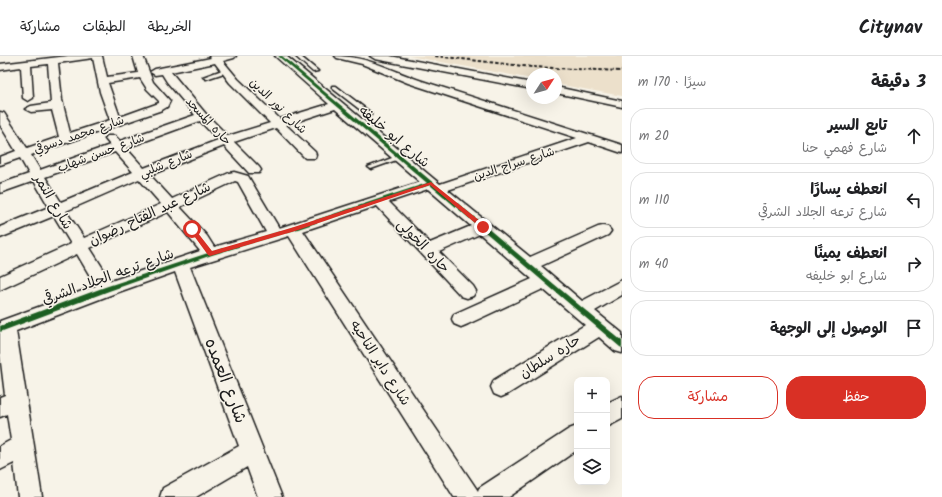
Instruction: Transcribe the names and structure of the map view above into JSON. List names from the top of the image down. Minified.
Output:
{"streets":{"street":["شارع نور الدين","حاره المسجد","شارع محمد دسوقي","شارع ابو خليفه","شارع حسن شهاب","شارع شلبي","شارع سراج الدين","شارع النمر","شارع عبد الفتاح رضوان","حاره الخولى","شارع ترعه الجلاد الشرقي","حاره سلطان","شارع داير الناحيه","شارع العمده"]},"crossings":[["شارع نور الدين","شارع شلبي"],["حاره المسجد","شارع حسن شهاب"],["حاره المسجد","شارع شلبي"],["شارع محمد دسوقي","شارع النمر"],["شارع ابو خليفه","شارع شلبي"],["شارع ابو خليفه","شارع سراج الدين"],["شارع ابو خليفه","شارع ترعه الجلاد الشرقي"],["شارع ابو خليفه","حاره سلطان"],["شارع حسن شهاب","شارع النمر"],["شارع شلبي","شارع النمر"],["شارع سراج الدين","شارع ترعه الجلاد الشرقي"],["شارع النمر","شارع عبد الفتاح رضوان"],["شارع النمر","شارع ترعه الجلاد الشرقي"],["شارع عبد الفتاح رضوان","شارع ترعه الجلاد الشرقي"],["شارع عبد الفتاح رضوان","شارع داير الناحيه"],["حاره الخولى","شارع ترعه الجلاد الشرقي"],["شارع ترعه الجلاد الشرقي","شارع داير الناحيه"],["شارع ترعه الجلاد الشرقي","شارع العمده"]],"north":"top right","page":{"header":"Citynav","nav":["الخريطة","الطبقات","مشاركة"],"heading":["3 دقيقة","سيرًا · 170 m"],"list":[["تابع السير","شارع فهمي حنا","20 m"],["انعطف يسارًا","شارع ترعه الجلاد الشرقي","110 m"],["انعطف يمينًا","شارع ابو خليفه","40 m"],"الوصول إلى الوجهة"],"buttons":["حفظ","مشاركة"],"map_buttons":["+","−"]}}
